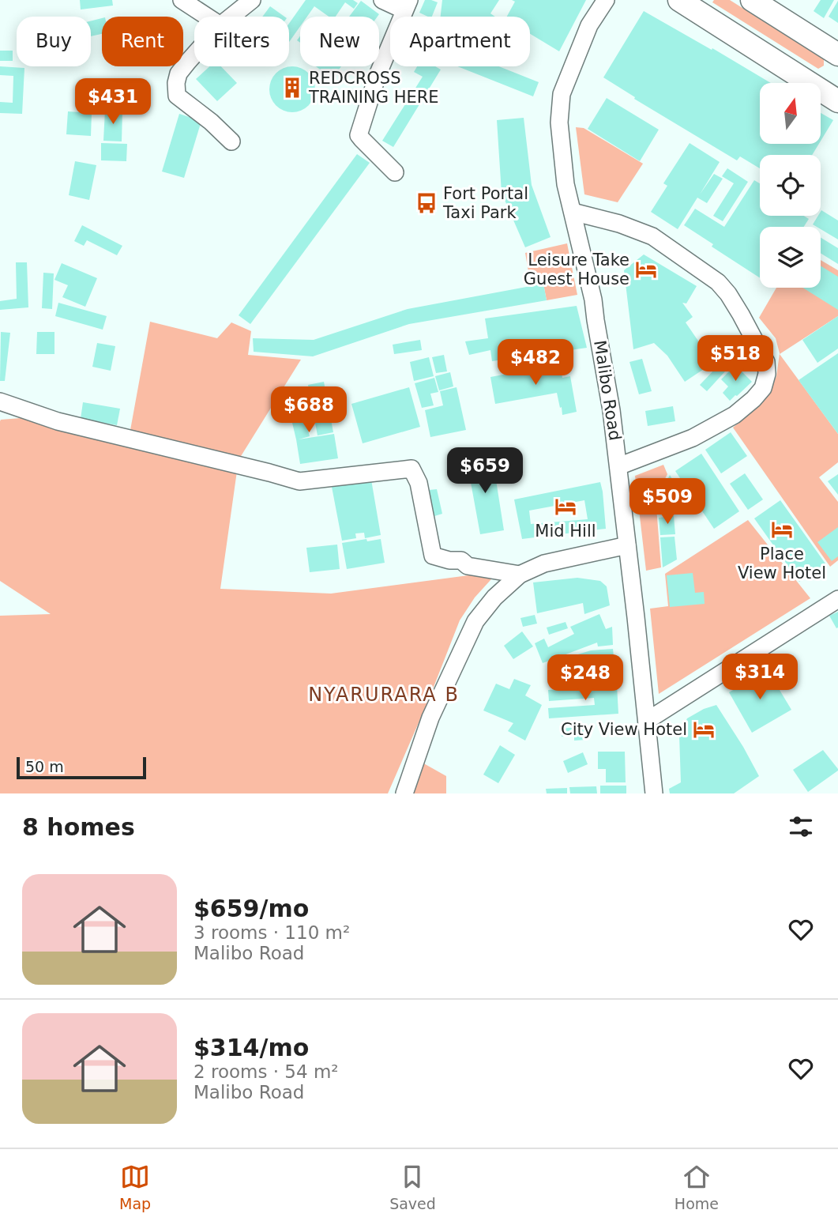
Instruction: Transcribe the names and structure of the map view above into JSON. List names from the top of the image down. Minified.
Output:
{"streets":{"street":["Malibo Road"]},"districts":["NYARURARA B"],"places":{"building":["REDCROSS TRAINING HERE"],"bus stop":["Fort Portal Taxi Park"],"hotel":["Leisure Take Guest House","Mid Hill","Place View Hotel","City View Hotel"]},"scale_bar":"50 m","north":"top","page":{"chip":["Buy","Rent","Filters","New","Apartment"],"price":["$431","$518","$482","$688","$659","$509","$314","$248"],"scale":"50 m","heading":"8 homes","list":[{"name":"$659/mo","note":"3 rooms · 110 m² · Malibo Road"},{"name":"$314/mo","note":"2 rooms · 54 m² · Malibo Road"}],"tabs":["Map","Saved","Home"]}}
